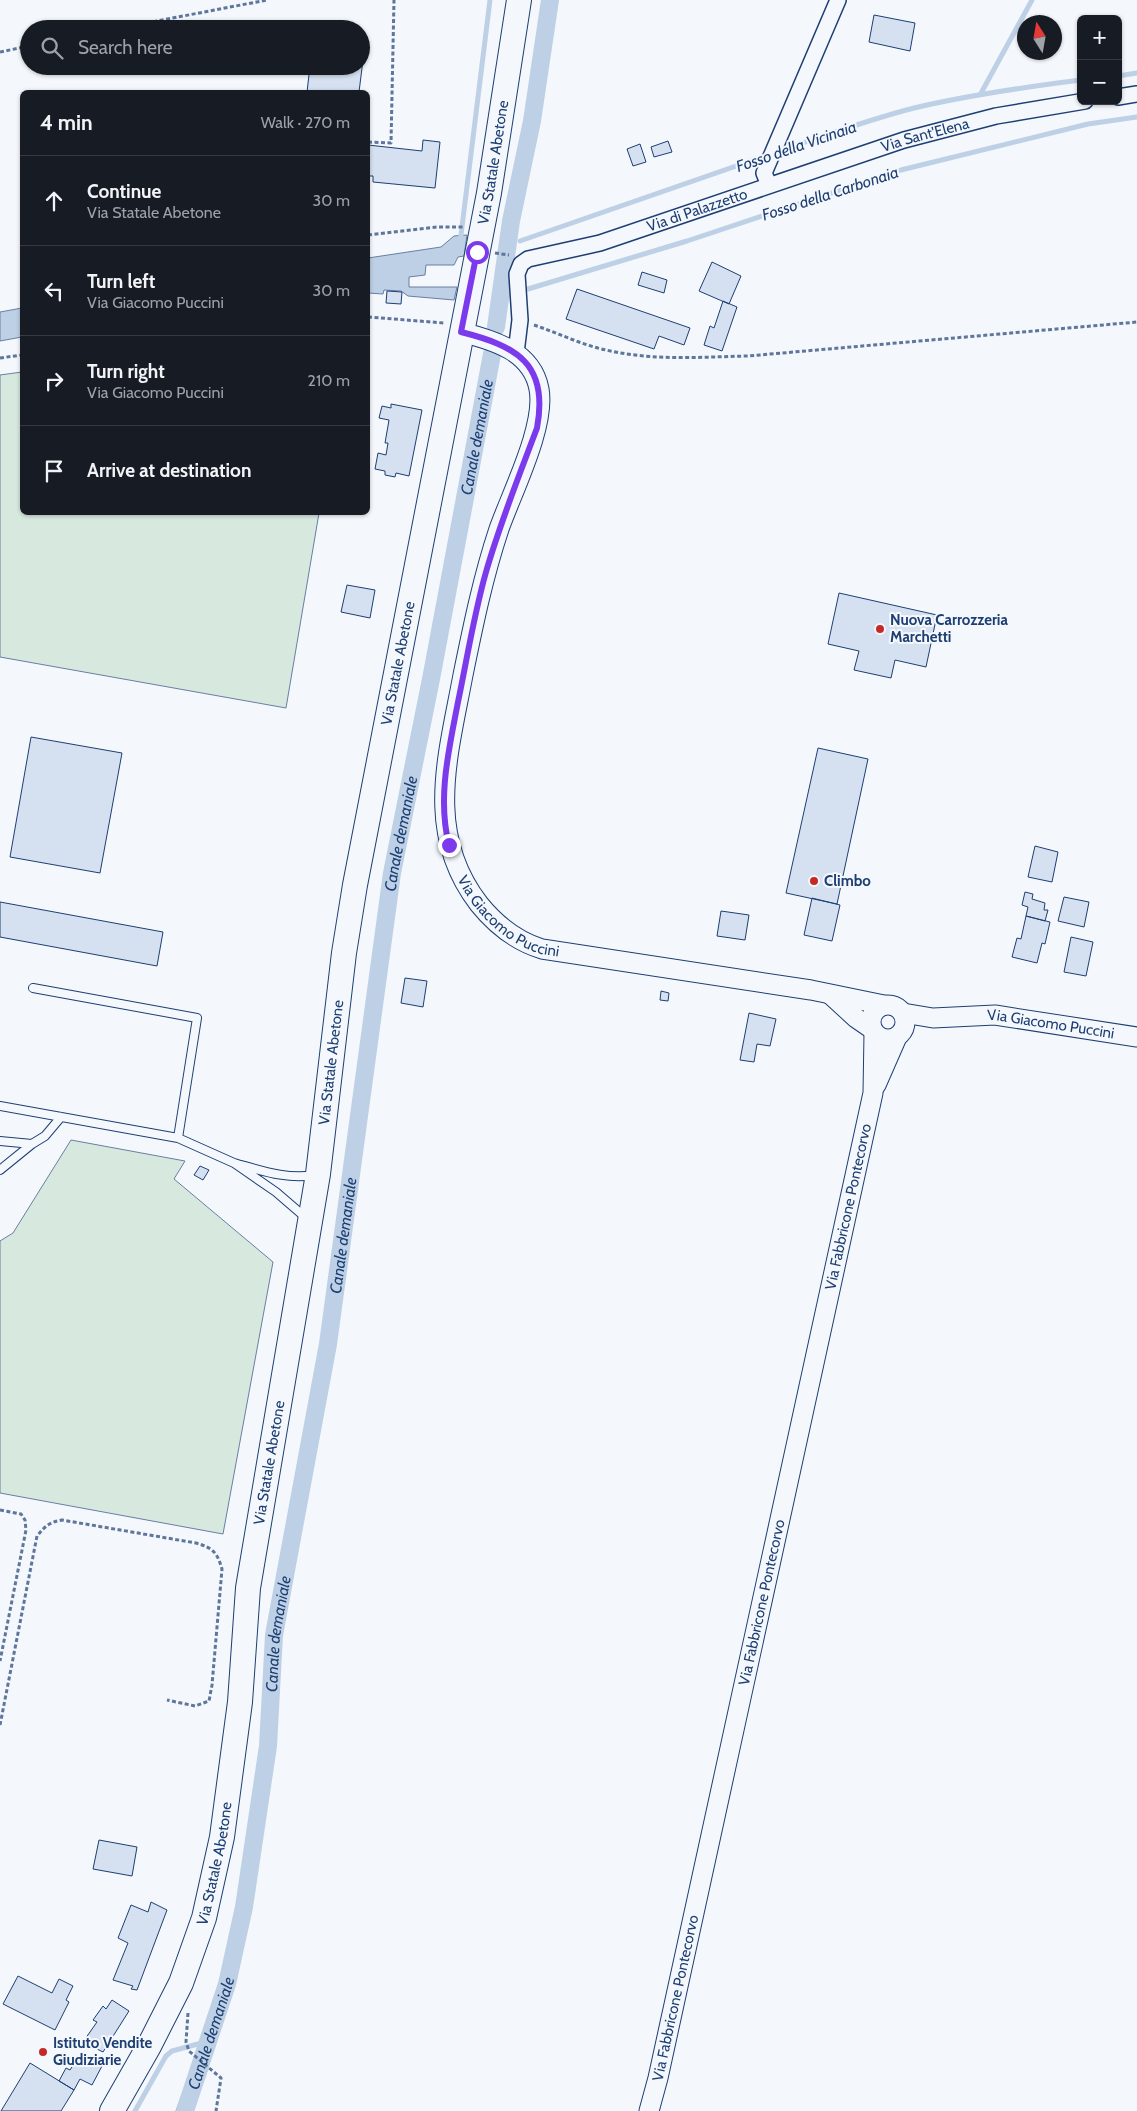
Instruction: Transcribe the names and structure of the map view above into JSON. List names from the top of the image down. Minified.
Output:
{"streets":{"main road":["Via Statale Abetone"],"street":["Via Sant'Elena","Via di Palazzetto","Via Giacomo Puccini","Via Fabbricone Pontecorvo"]},"crossings":[["Via Sant'Elena","Via di Palazzetto"],["Via Giacomo Puccini","Via Fabbricone Pontecorvo"]],"water":["Fosso della Vicinaia","Fosso della Carbonaia","Canale demaniale"],"places":["Nuova Carrozzeria Marchetti","Climbo","Istituto Vendite Giudiziarie"],"north":"top","page":{"map_buttons":["+","−"],"search":"Search here","heading":["4 min","Walk · 270 m"],"list":[["Continue","Via Statale Abetone","30 m"],["Turn left","Via Giacomo Puccini","30 m"],["Turn right","Via Giacomo Puccini","210 m"],"Arrive at destination"]}}
